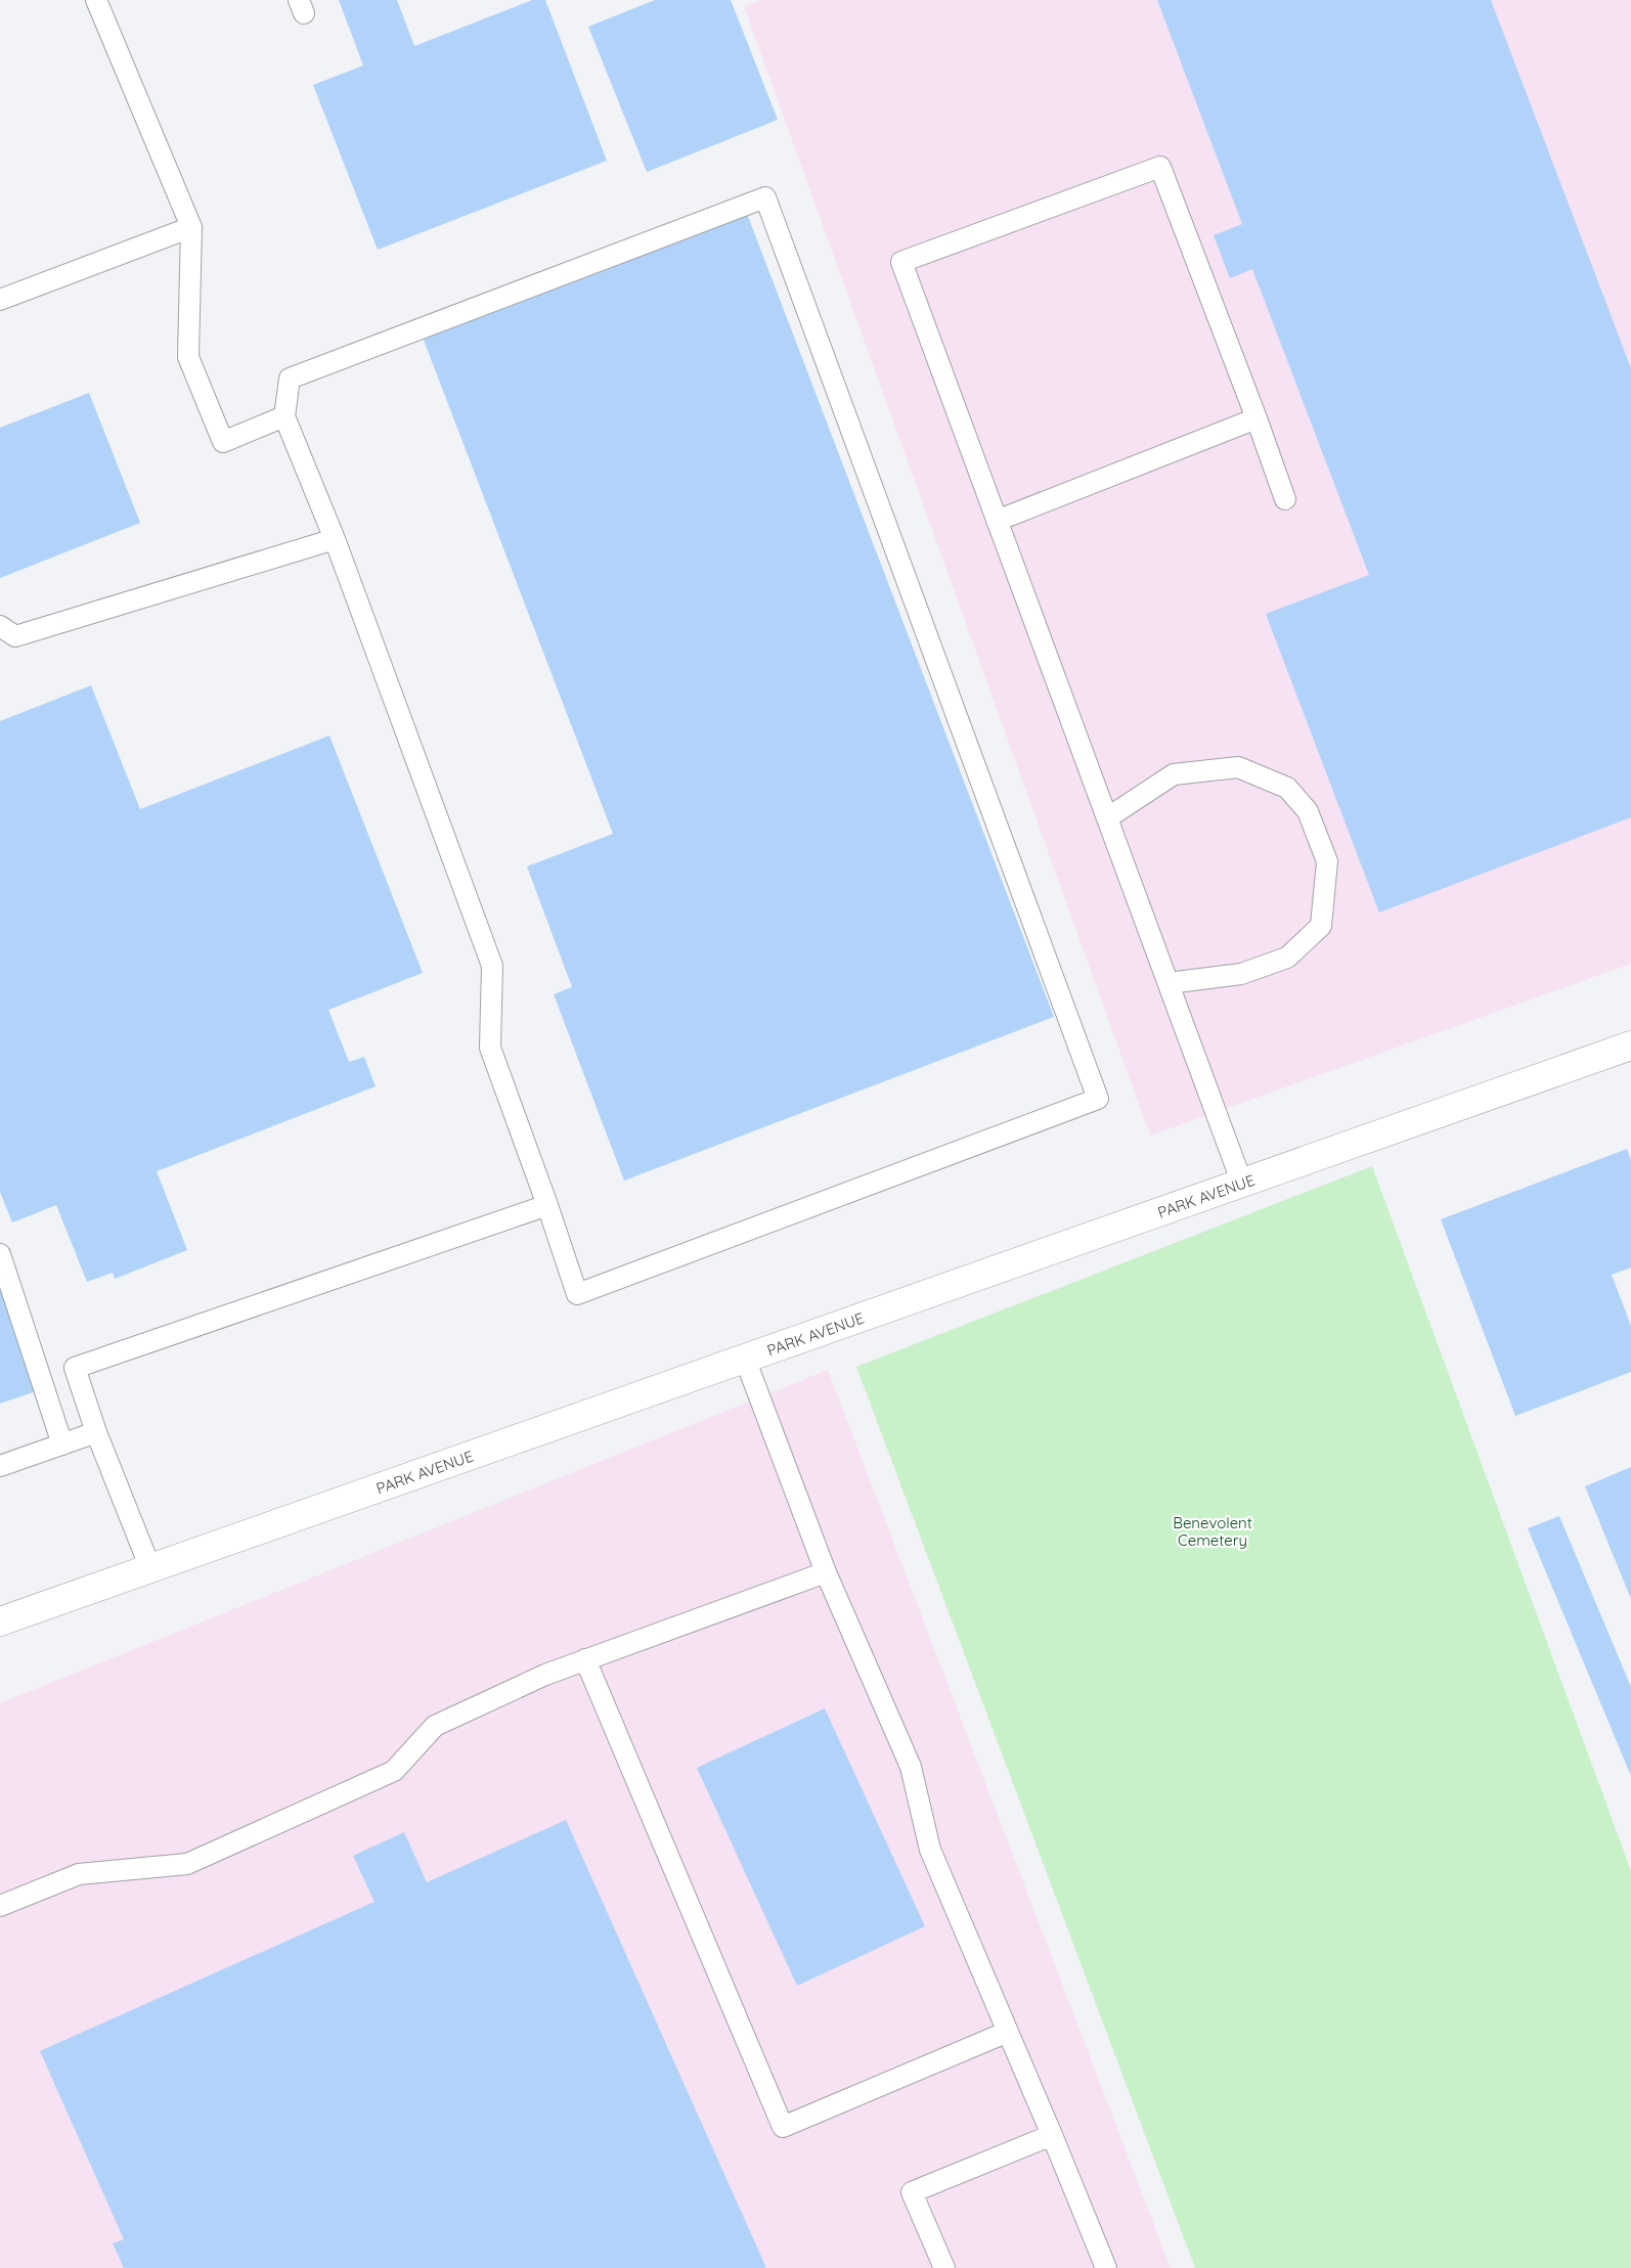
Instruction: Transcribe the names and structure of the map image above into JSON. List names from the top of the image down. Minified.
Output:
{"streets":{"street":["PARK AVENUE"]},"parks":["Benevolent Cemetery"]}
